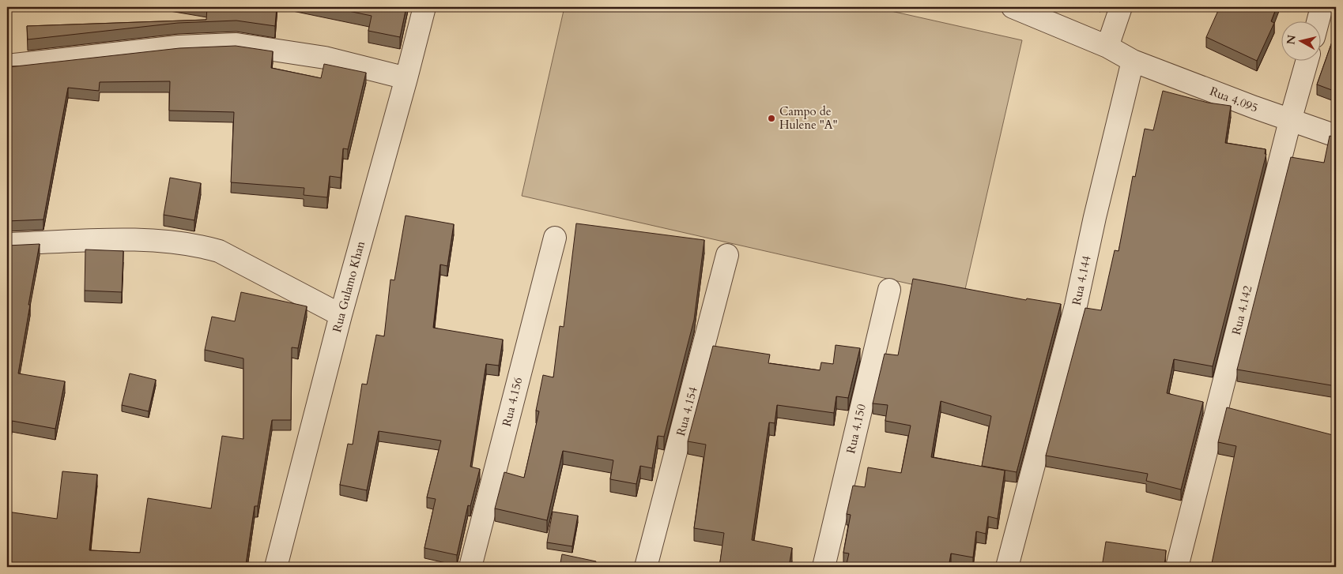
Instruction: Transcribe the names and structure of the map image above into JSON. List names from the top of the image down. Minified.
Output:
{"streets":{"street":["Rua 4.095","Rua 4.144","Rua Gulamo Khan","Rua 4.142","Rua 4.156","Rua 4.154","Rua 4.150"]},"crossings":[["Rua 4.095","Rua 4.144"],["Rua 4.095","Rua 4.142"]],"places":["Campo de Hulene \"A\""],"north":"left"}
